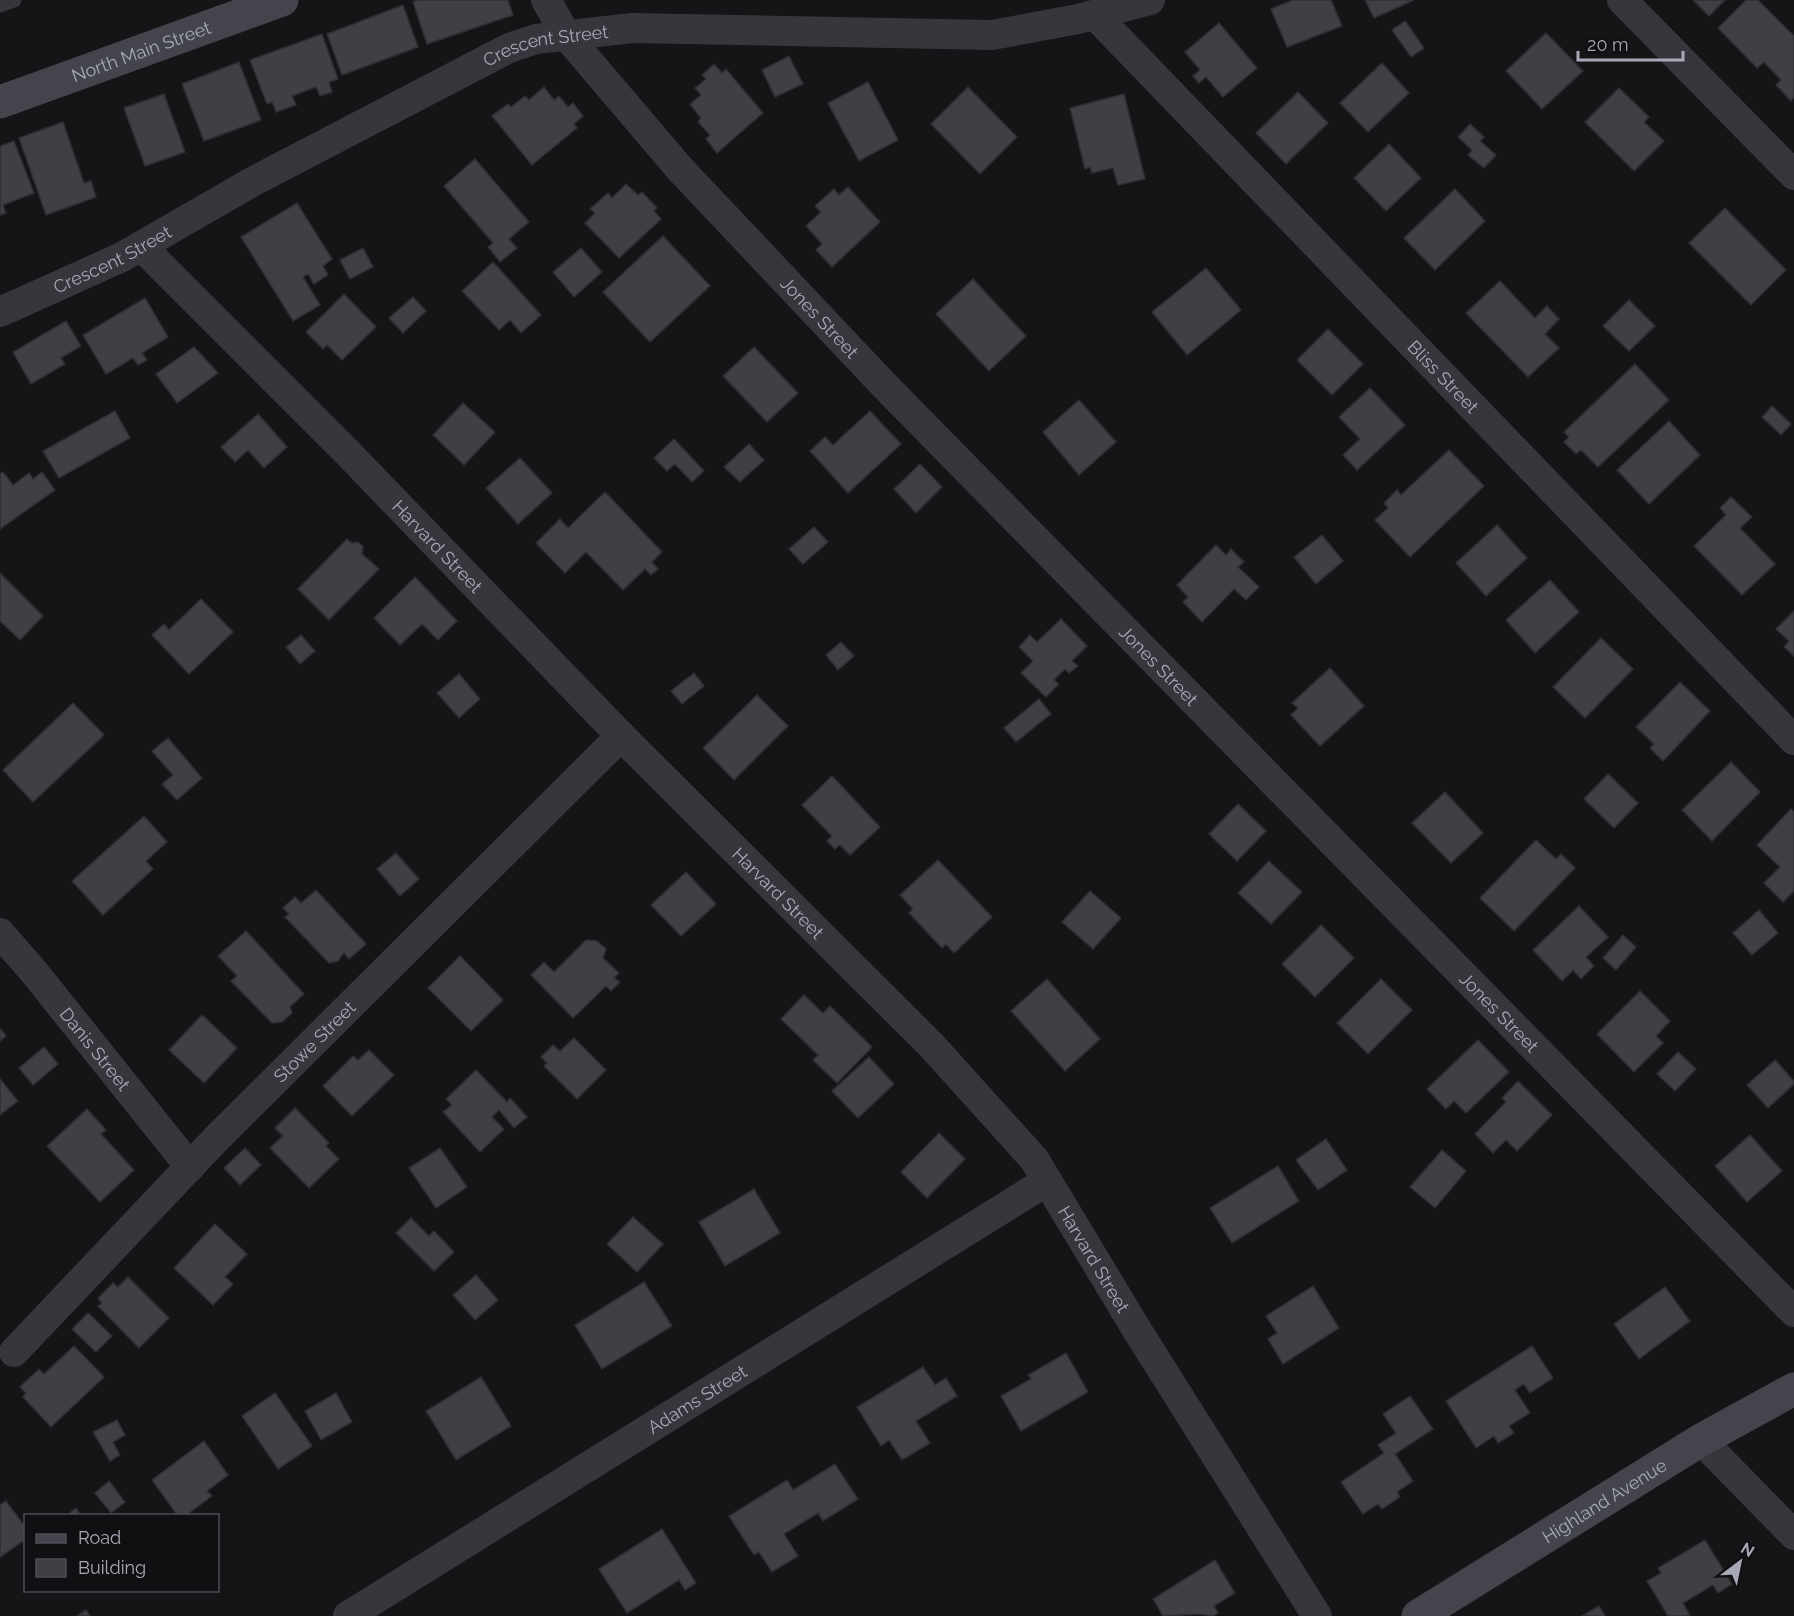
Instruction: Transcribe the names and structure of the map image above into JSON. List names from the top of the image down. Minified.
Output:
{"streets":{"street":["Crescent Street","North Main Street","Jones Street","Bliss Street","Harvard Street","Stowe Street","Danis Street","Adams Street","Highland Avenue"]},"crossings":[["Crescent Street","Jones Street"],["Crescent Street","Bliss Street"],["Crescent Street","Harvard Street"],["Harvard Street","Stowe Street"],["Harvard Street","Adams Street"],["Stowe Street","Danis Street"]],"legend":["Road","Building"],"scale_bar":"20 m","north":"top right"}
